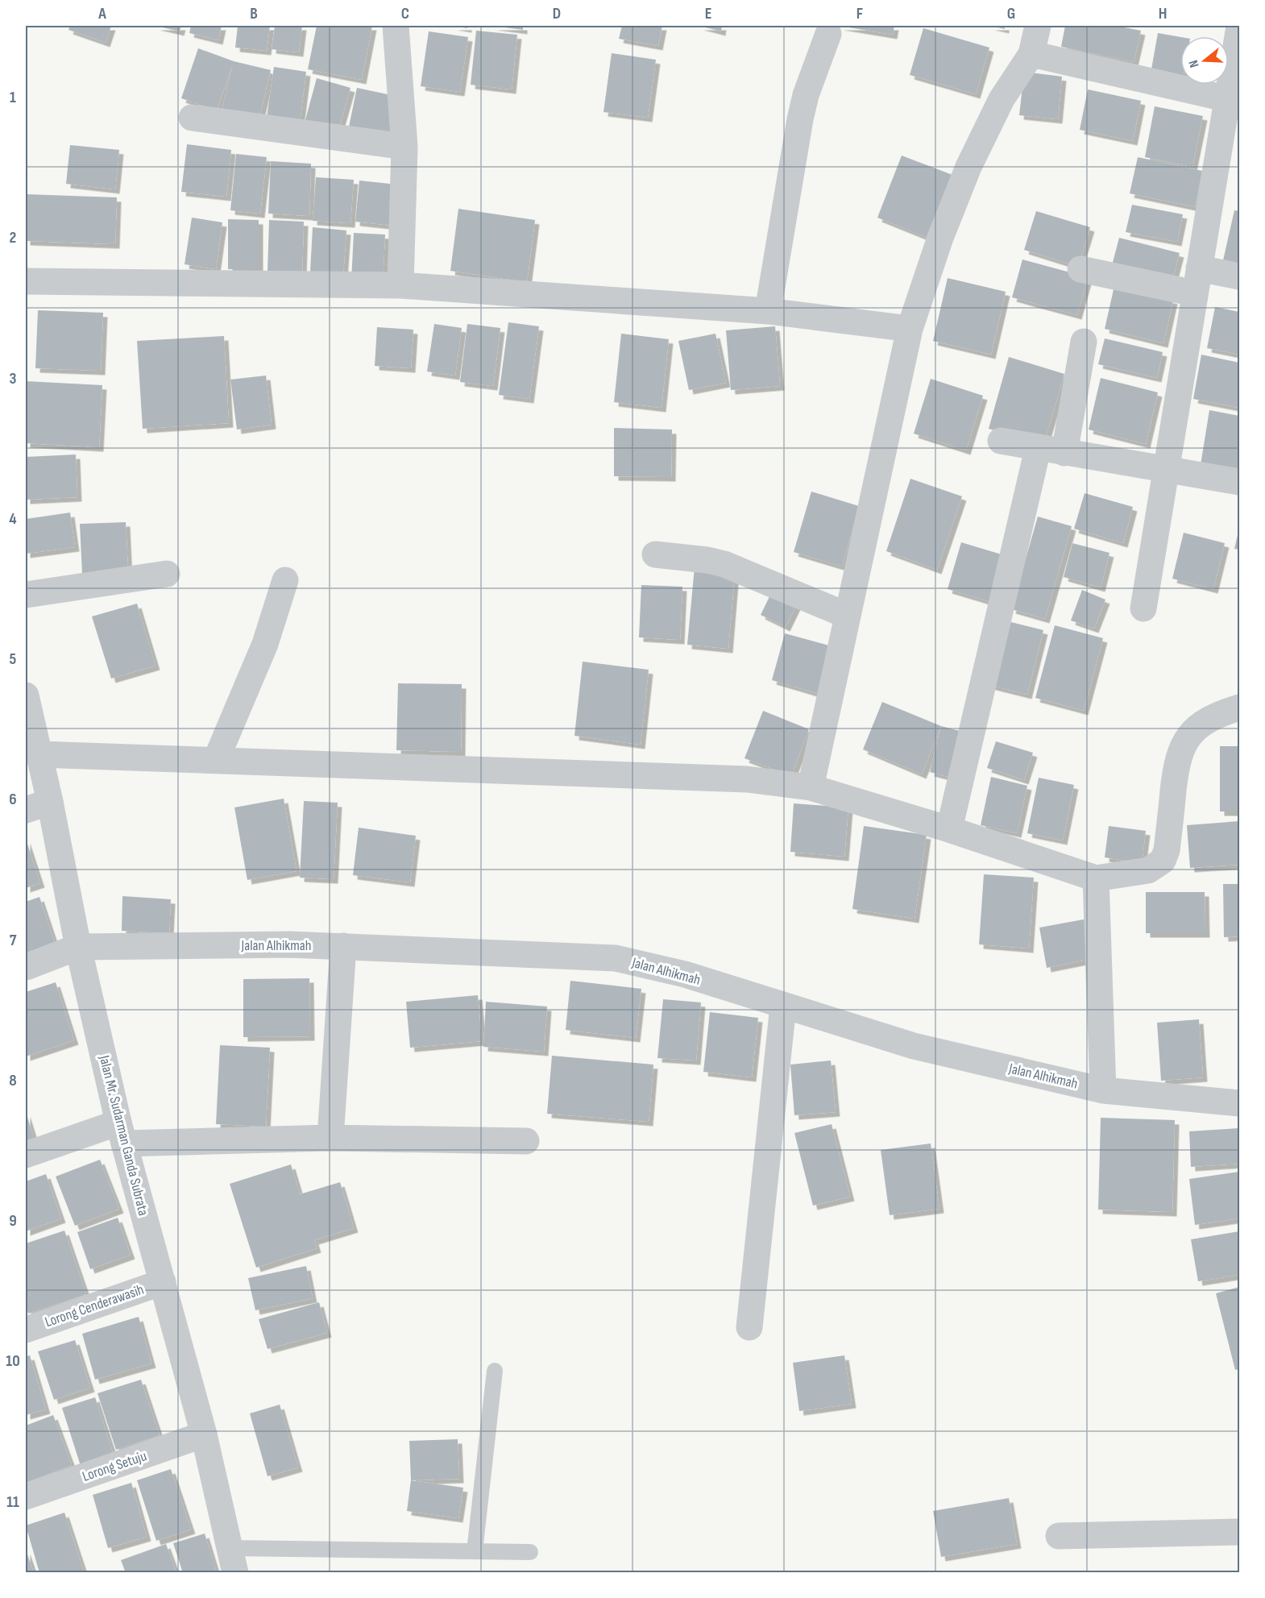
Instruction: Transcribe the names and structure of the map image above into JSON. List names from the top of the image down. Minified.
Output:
{"streets":{"street":["Jalan Alhikmah","Jalan Mr. Sudarman Ganda Subrata","Lorong Cenderawasih","Lorong Setuju"]},"crossings":[["Jalan Alhikmah","Jalan Mr. Sudarman Ganda Subrata"],["Jalan Mr. Sudarman Ganda Subrata","Lorong Cenderawasih"],["Jalan Mr. Sudarman Ganda Subrata","Lorong Setuju"]],"north":"left","grid":{"columns":["A","B","C","D","E","F","G","H"],"rows":["1","2","3","4","5","6","7","8","9","10","11"]}}
